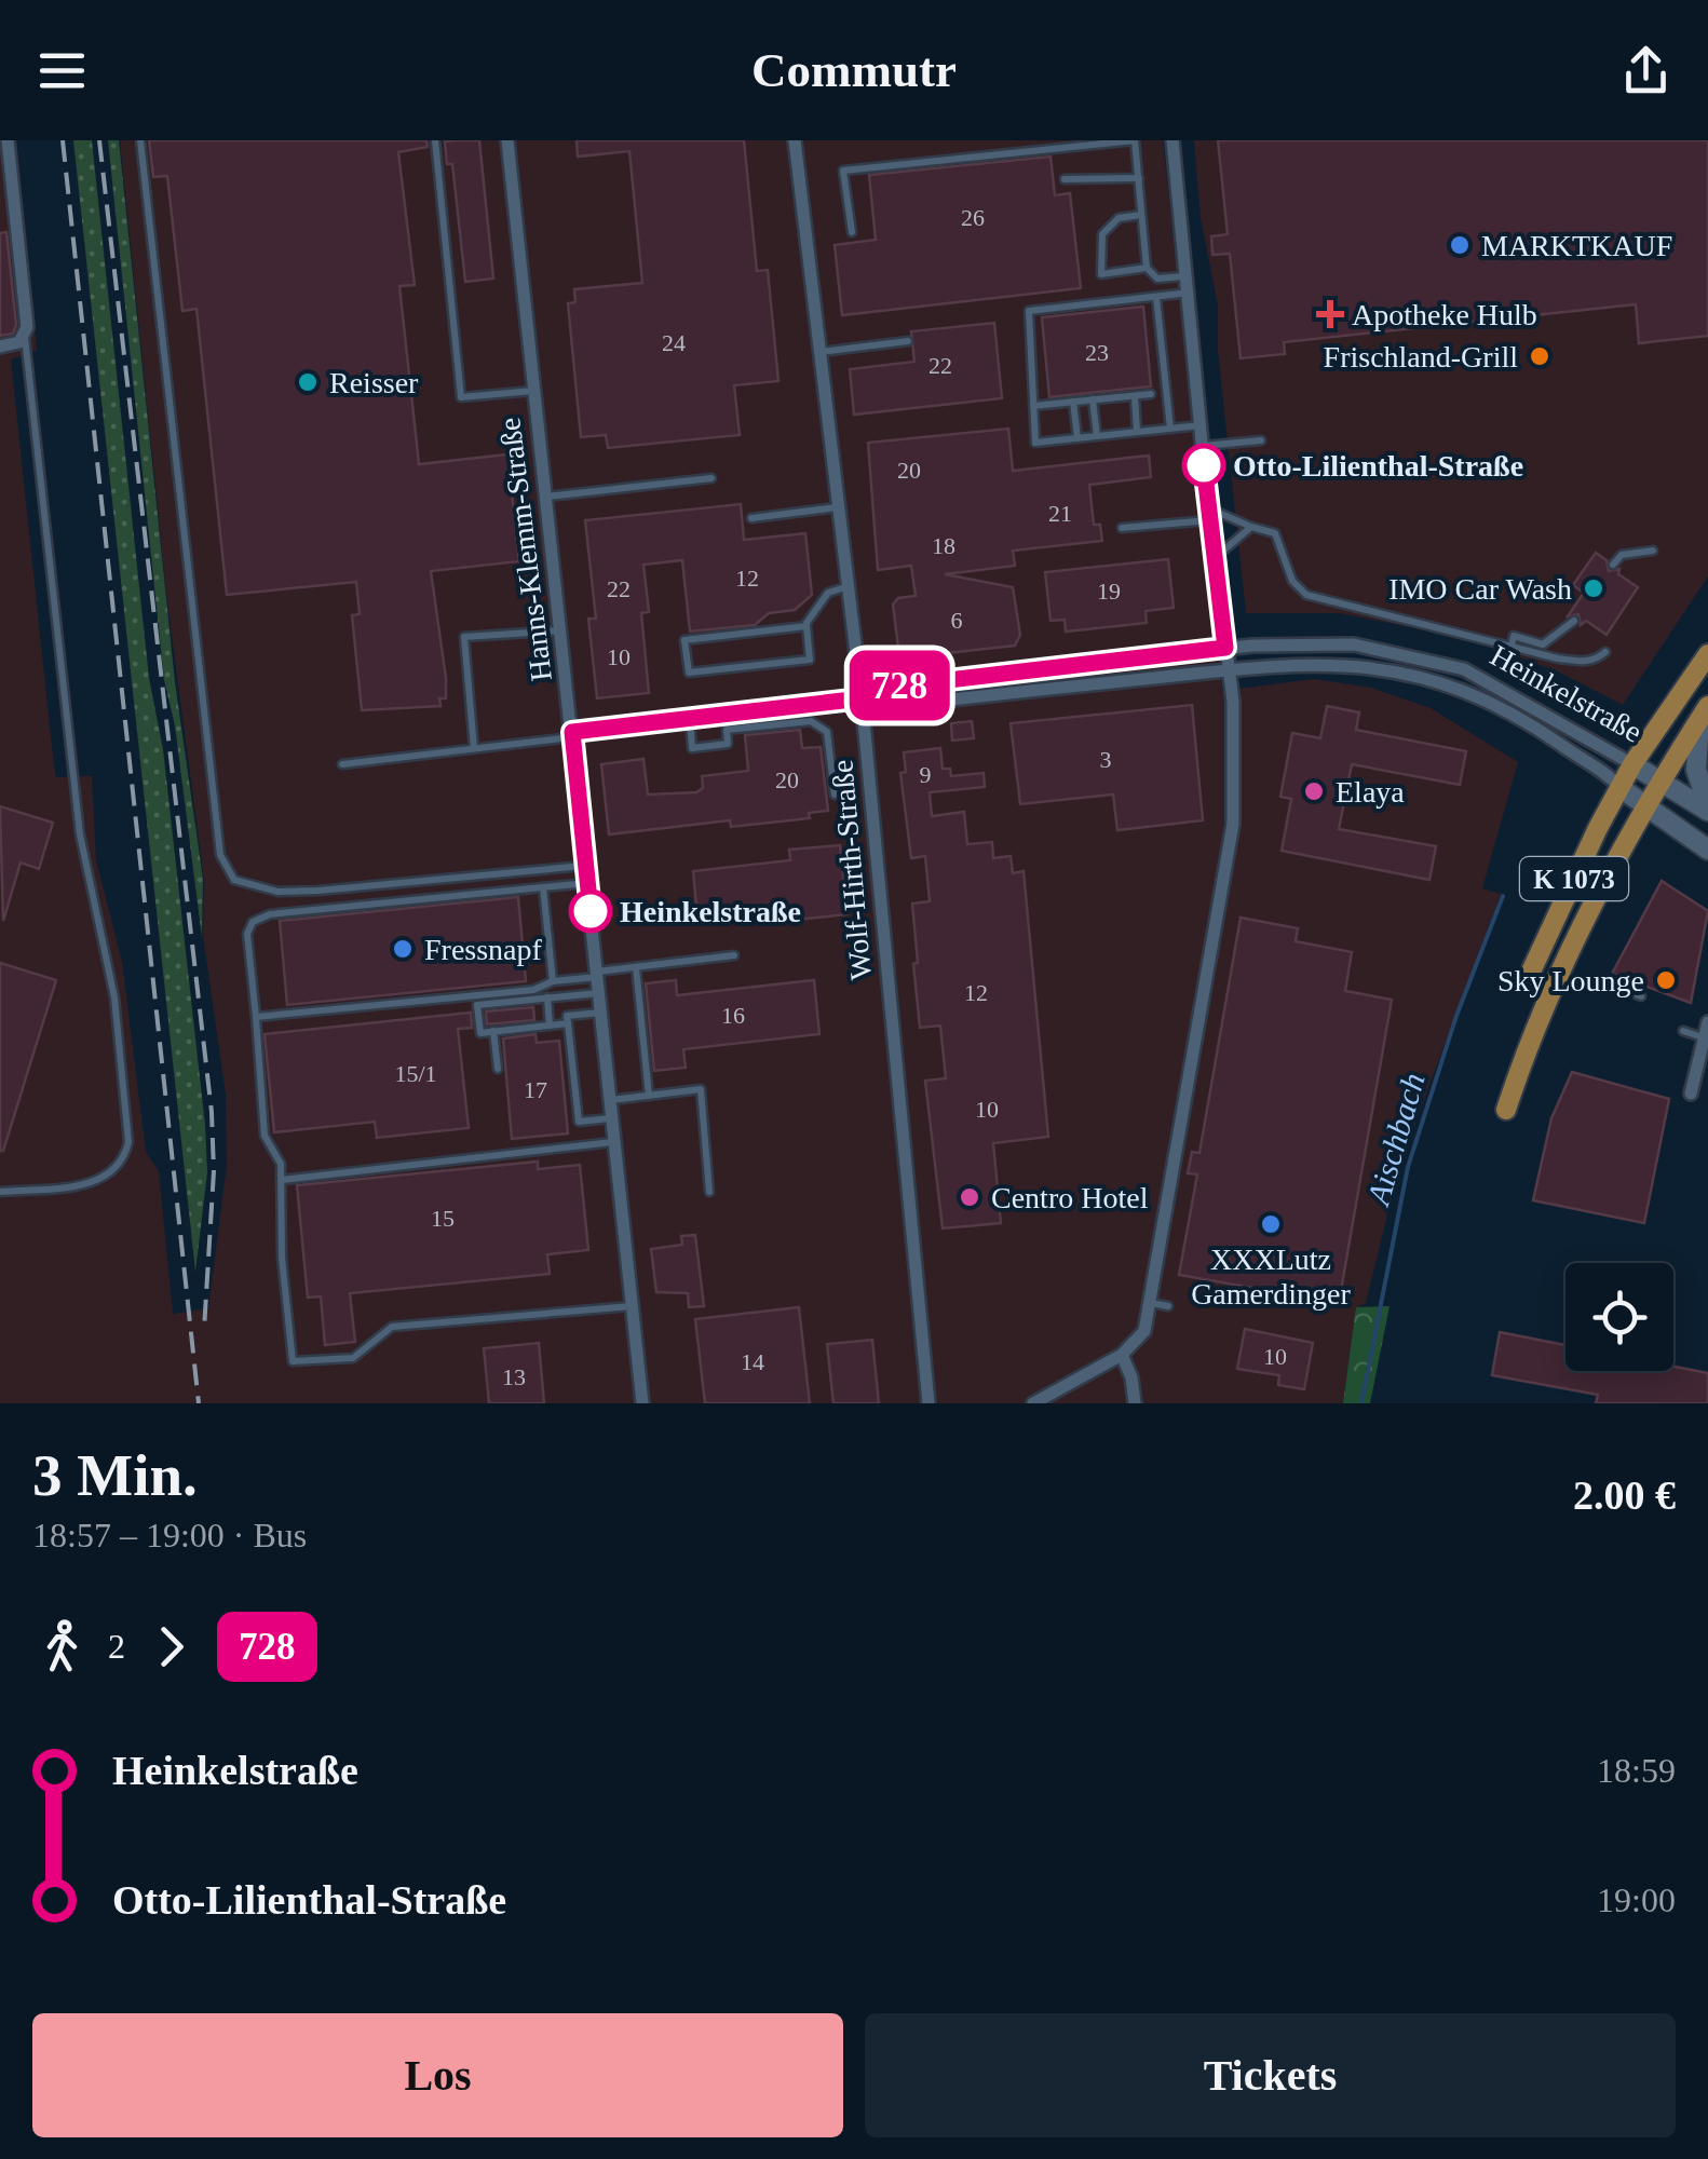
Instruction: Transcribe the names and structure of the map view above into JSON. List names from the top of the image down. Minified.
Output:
{"streets":{"main road":["Heinkelstraße","K 1073"],"street":["Hanns-Klemm-Straße","Wolf-Hirth-Straße"]},"crossings":[["Hanns-Klemm-Straße","Heinkelstraße"],["Heinkelstraße","Wolf-Hirth-Straße"],["Heinkelstraße","K 1073"]],"water":["Aischbach"],"places":{"other":["MARKTKAUF","Frischland-Grill","Reisser","Otto-Lilienthal-Straße","IMO Car Wash","Elaya","Heinkelstraße","Fressnapf","Sky Lounge","Centro Hotel","XXXLutz Gamerdinger"],"health":["Apotheke Hulb"]},"lines":["bus line 728"],"house_numbers":["26","24","23","22","20","21","18","12","22","19","6","10","3","9","20","12","16","15/1","17","10","15","10","14","13"],"page":{"header":"Commutr","on_map":"728","heading":["3 Min.","18:57 – 19:00 · Bus","2.00 €"],"legs":["2","728"],"list":[{"name":"Heinkelstraße","value":"18:59"},{"name":"Otto-Lilienthal-Straße","value":"19:00"}],"buttons":["Los","Tickets"]}}
